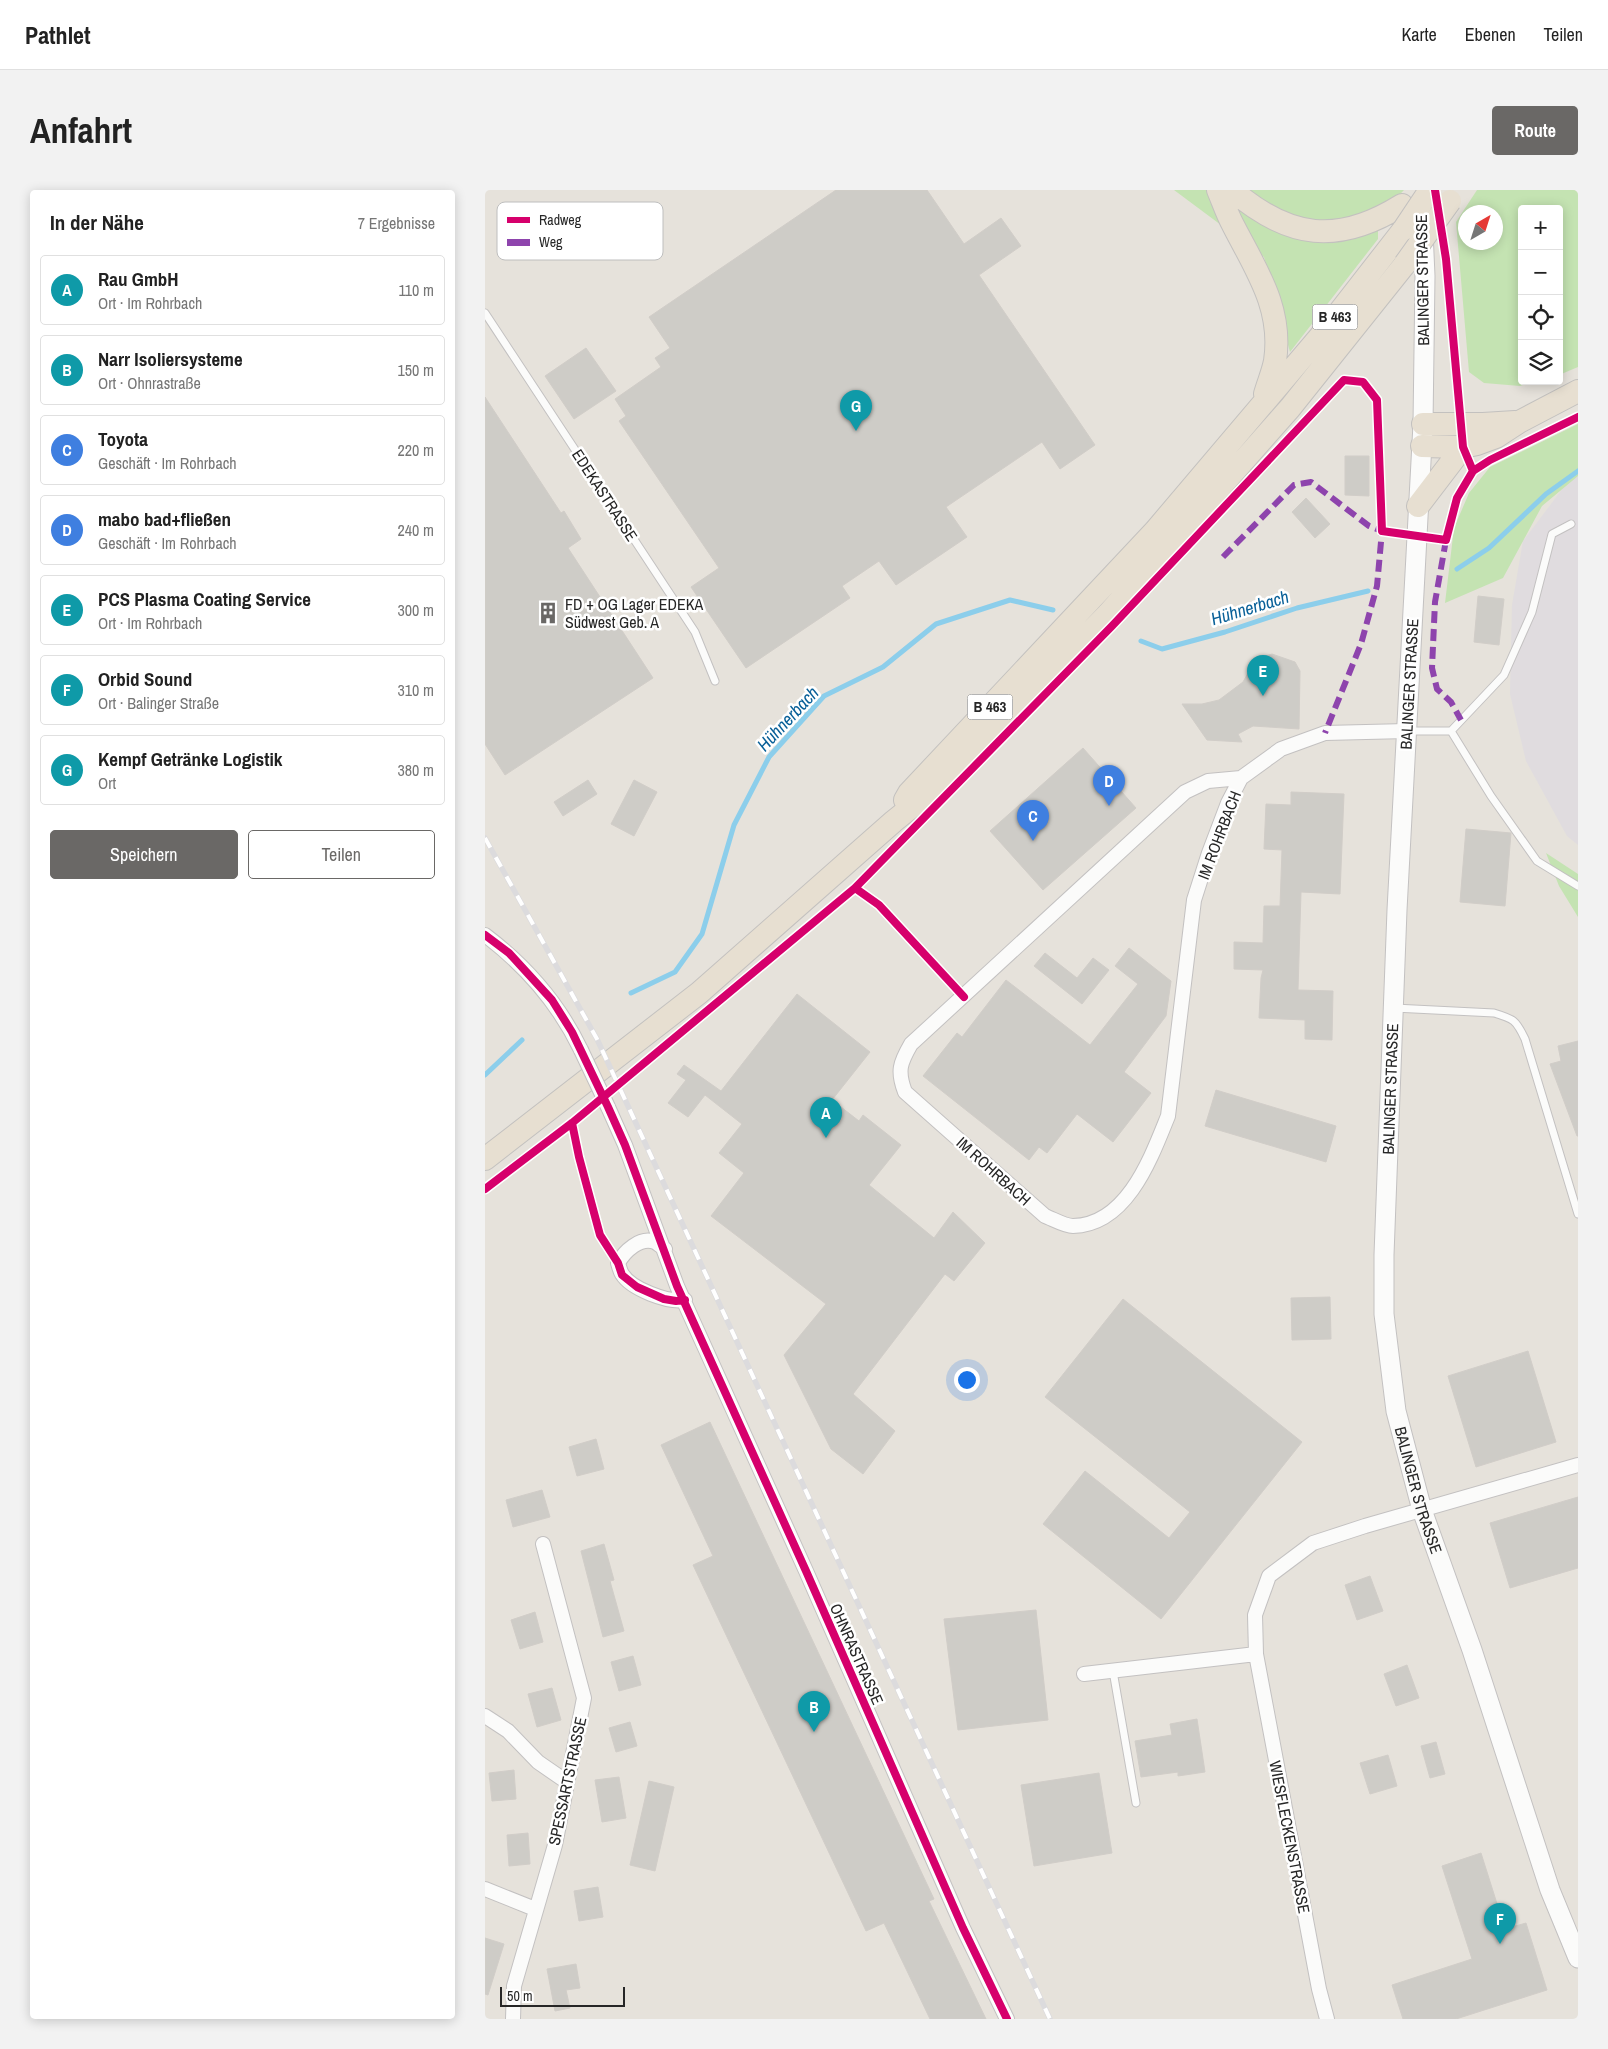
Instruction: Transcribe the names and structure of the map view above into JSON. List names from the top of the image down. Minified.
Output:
{"streets":{"highway":["B 463"],"main road":["BALINGER STRASSE"],"street":["IM ROHRBACH","OHNRASTRASSE","SPESSARTSTRASSE","WIESFLECKENSTRASSE"],"lane":["EDEKASTRASSE"]},"crossings":[["BALINGER STRASSE","IM ROHRBACH"],["BALINGER STRASSE","WIESFLECKENSTRASSE"]],"water":["Hühnerbach"],"places":{"building":["FD + OG Lager EDEKA Südwest Geb. A"]},"legend":["Radweg","Weg"],"scale_bar":"50 m","north":"top right","page":{"header":"Pathlet","nav":["Karte","Ebenen","Teilen"],"buttons":["Route",["Speichern","Teilen"]],"title":"Anfahrt","heading":["In der Nähe","7 Ergebnisse"],"map_buttons":["+","−"],"list":[{"mark":"A","name":"Rau GmbH","note":"Ort · Im Rohrbach","value":"110 m"},{"mark":"B","name":"Narr Isoliersysteme","note":"Ort · Ohnrastraße","value":"150 m"},{"mark":"C","name":"Toyota","note":"Geschäft · Im Rohrbach","value":"220 m"},{"mark":"D","name":"mabo bad+fließen","note":"Geschäft · Im Rohrbach","value":"240 m"},{"mark":"E","name":"PCS Plasma Coating Service","note":"Ort · Im Rohrbach","value":"300 m"},{"mark":"F","name":"Orbid Sound","note":"Ort · Balinger Straße","value":"310 m"},{"mark":"G","name":"Kempf Getränke Logistik","note":"Ort","value":"380 m"}],"pins":["G","E","D","C","A","B","F"],"scale":"50 m"}}
